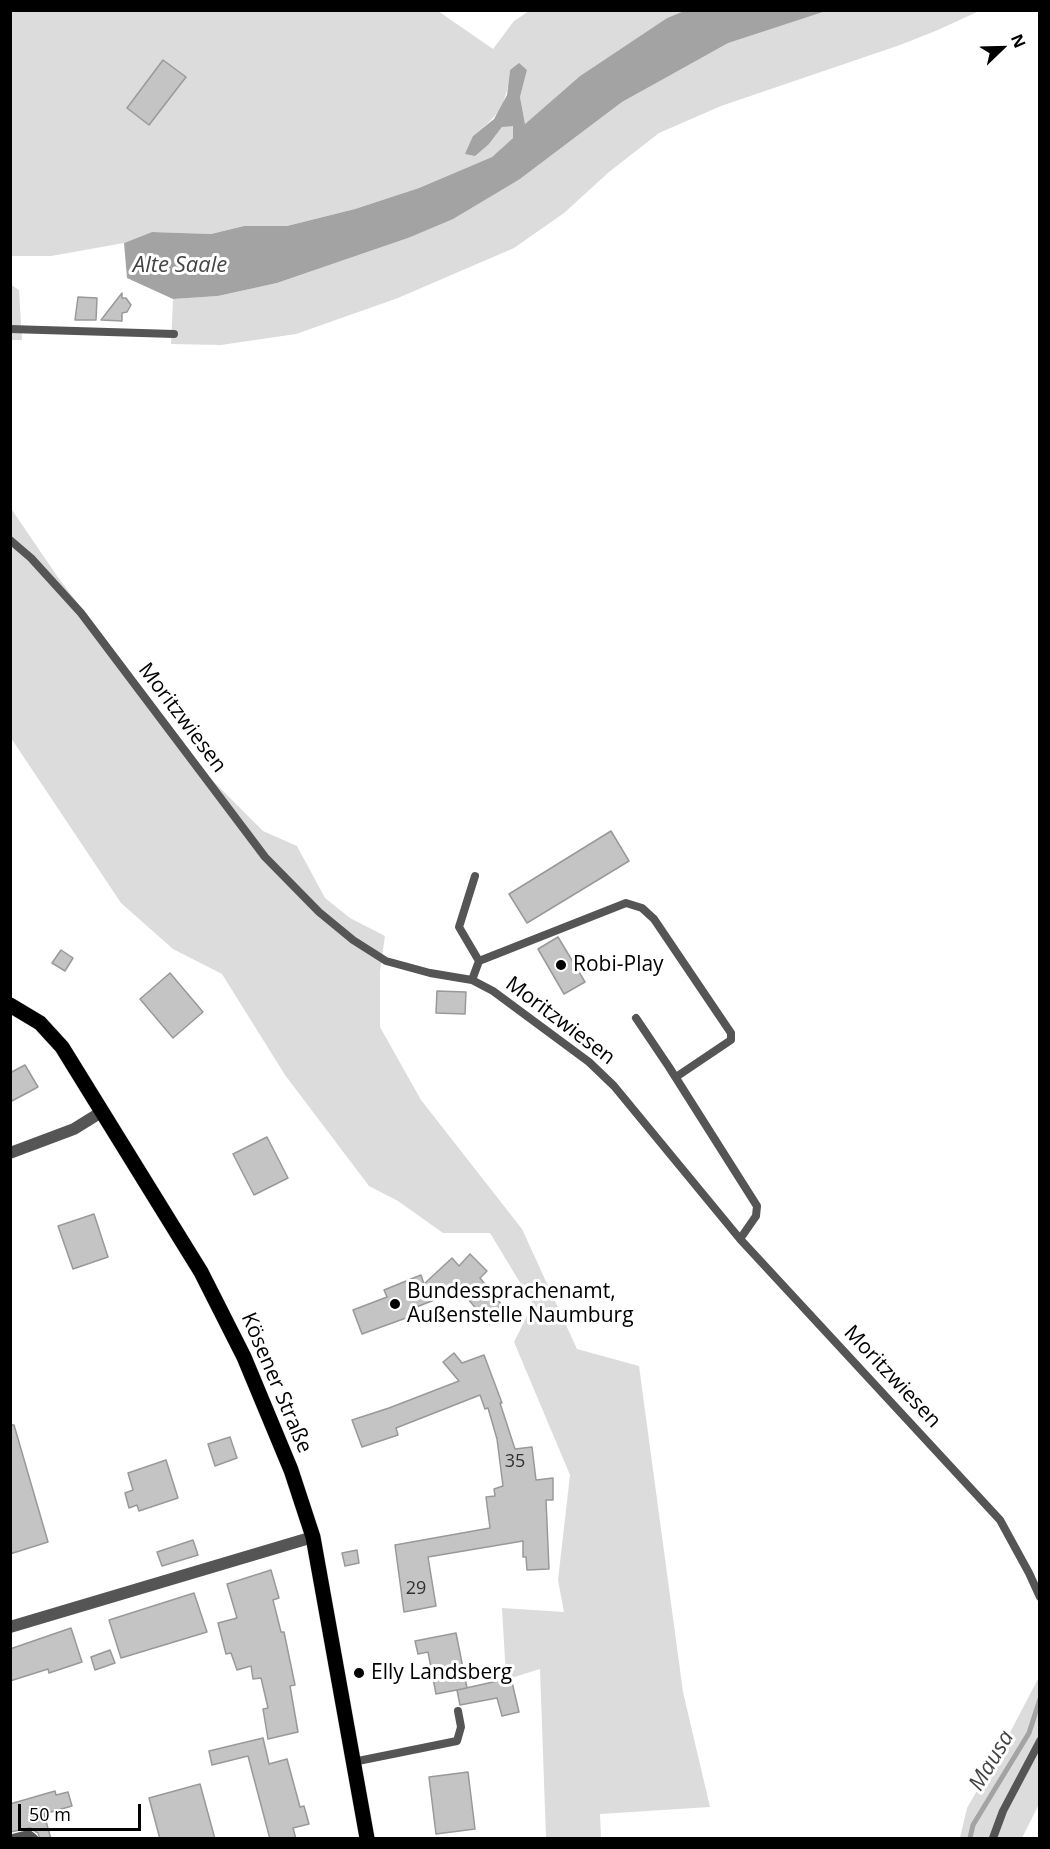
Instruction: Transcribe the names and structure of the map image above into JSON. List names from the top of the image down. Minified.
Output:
{"streets":{"main road":["Kösener Straße"],"lane":["Moritzwiesen"]},"water":["Alte Saale","Mausa"],"places":["Robi-Play","Bundessprachenamt, Außenstelle Naumburg","Elly Landsberg"],"house_numbers":["35","29"],"scale_bar":"50 m","north":"top right"}
